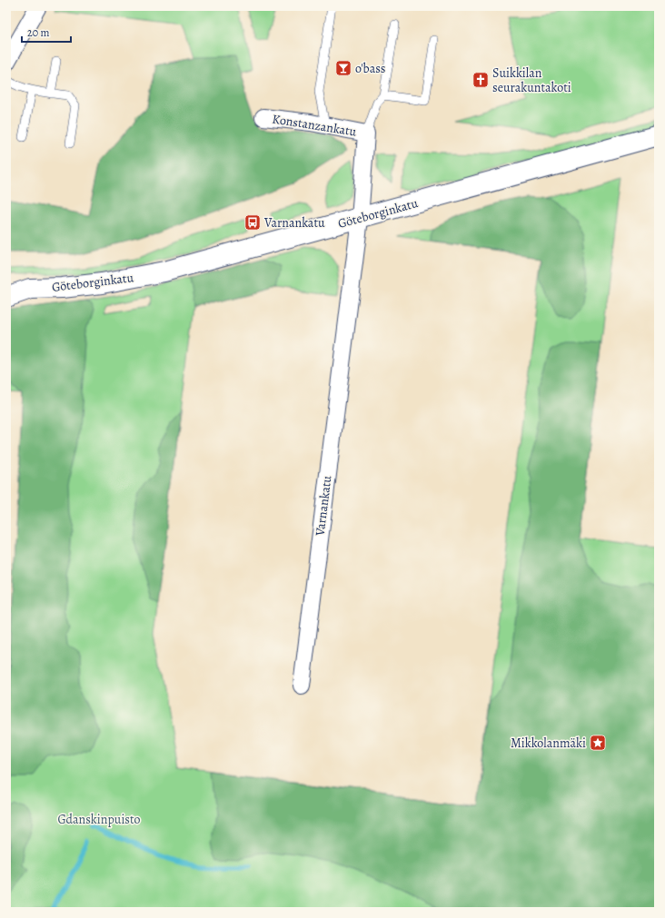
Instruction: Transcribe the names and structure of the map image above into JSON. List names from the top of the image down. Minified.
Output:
{"streets":{"street":["Konstanzankatu","Göteborginkatu","Varnankatu"]},"crossings":[["Konstanzankatu","Göteborginkatu"],["Konstanzankatu","Varnankatu"],["Göteborginkatu","Varnankatu"]],"parks":["Gdanskinpuisto"],"places":{"bar":["o'bass"],"church":["Suikkilan seurakuntakoti"],"bus stop":["Varnankatu"],"place":["Mikkolanmäki"]},"scale_bar":"20 m"}
